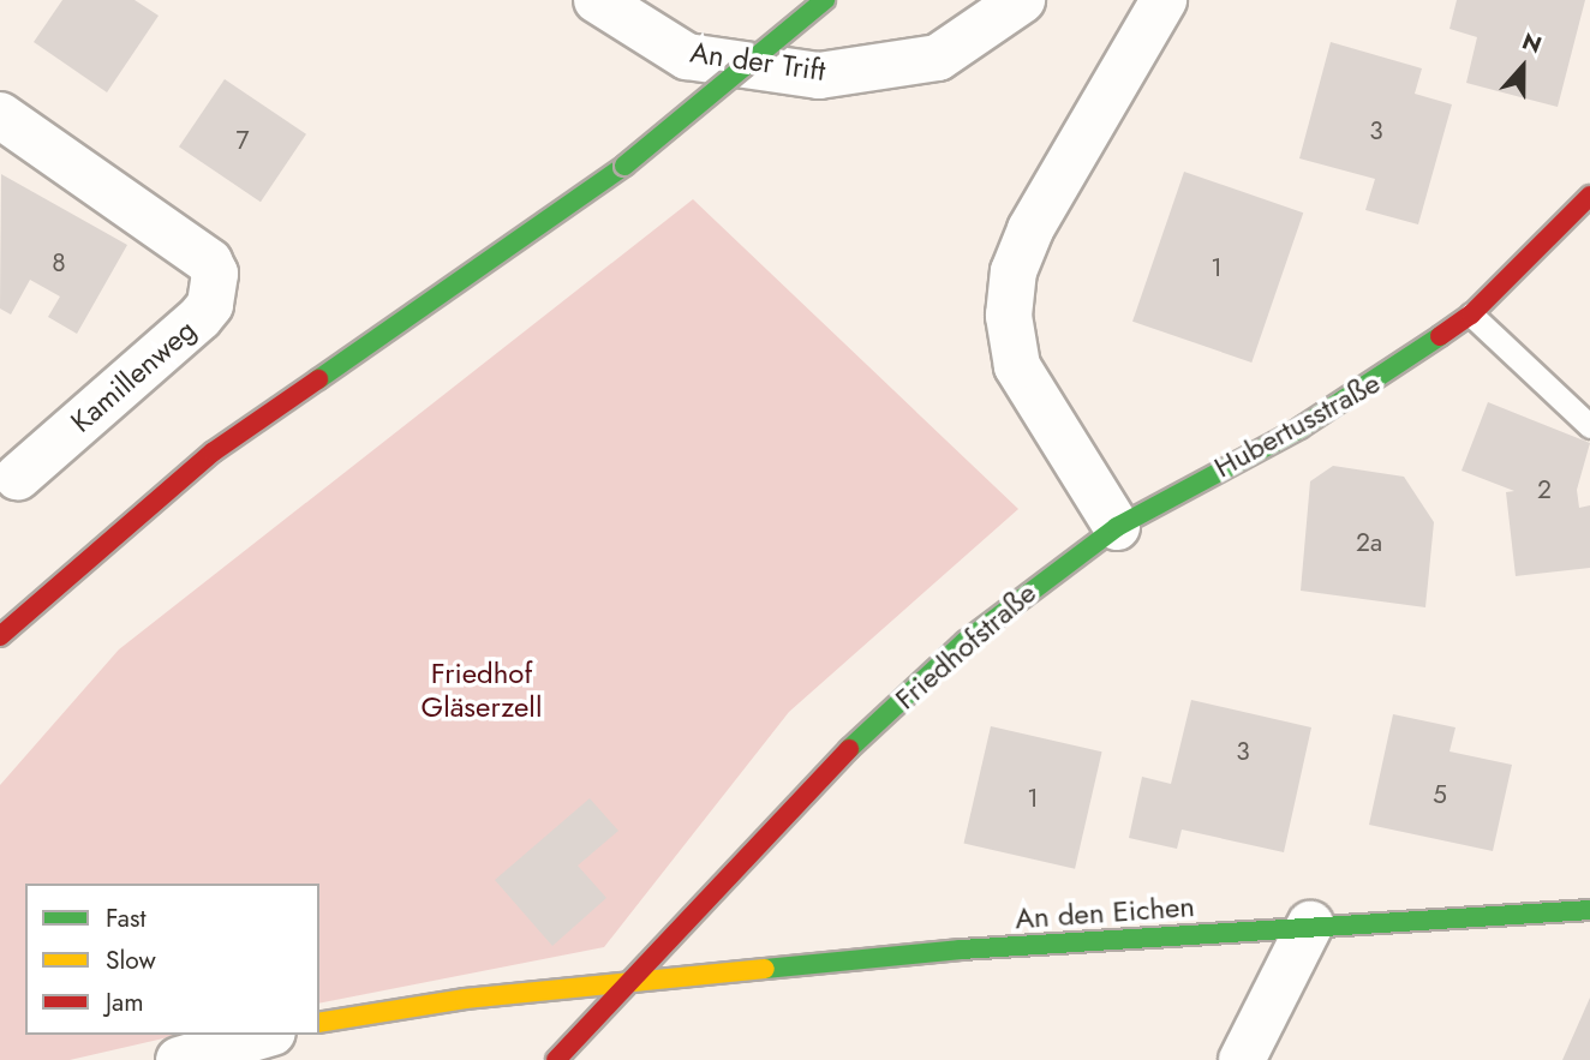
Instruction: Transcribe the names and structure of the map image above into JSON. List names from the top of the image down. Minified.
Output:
{"streets":{"street":["An der Trift","Kamillenweg","Hubertusstraße","Friedhofstraße","An den Eichen"]},"crossings":[["Hubertusstraße","Friedhofstraße"],["Friedhofstraße","An den Eichen"]],"parks":["Friedhof Gläserzell"],"house_numbers":["3","7","8","1","2","2a","3","5","1"],"legend":["Fast","Slow","Jam"],"north":"top"}
